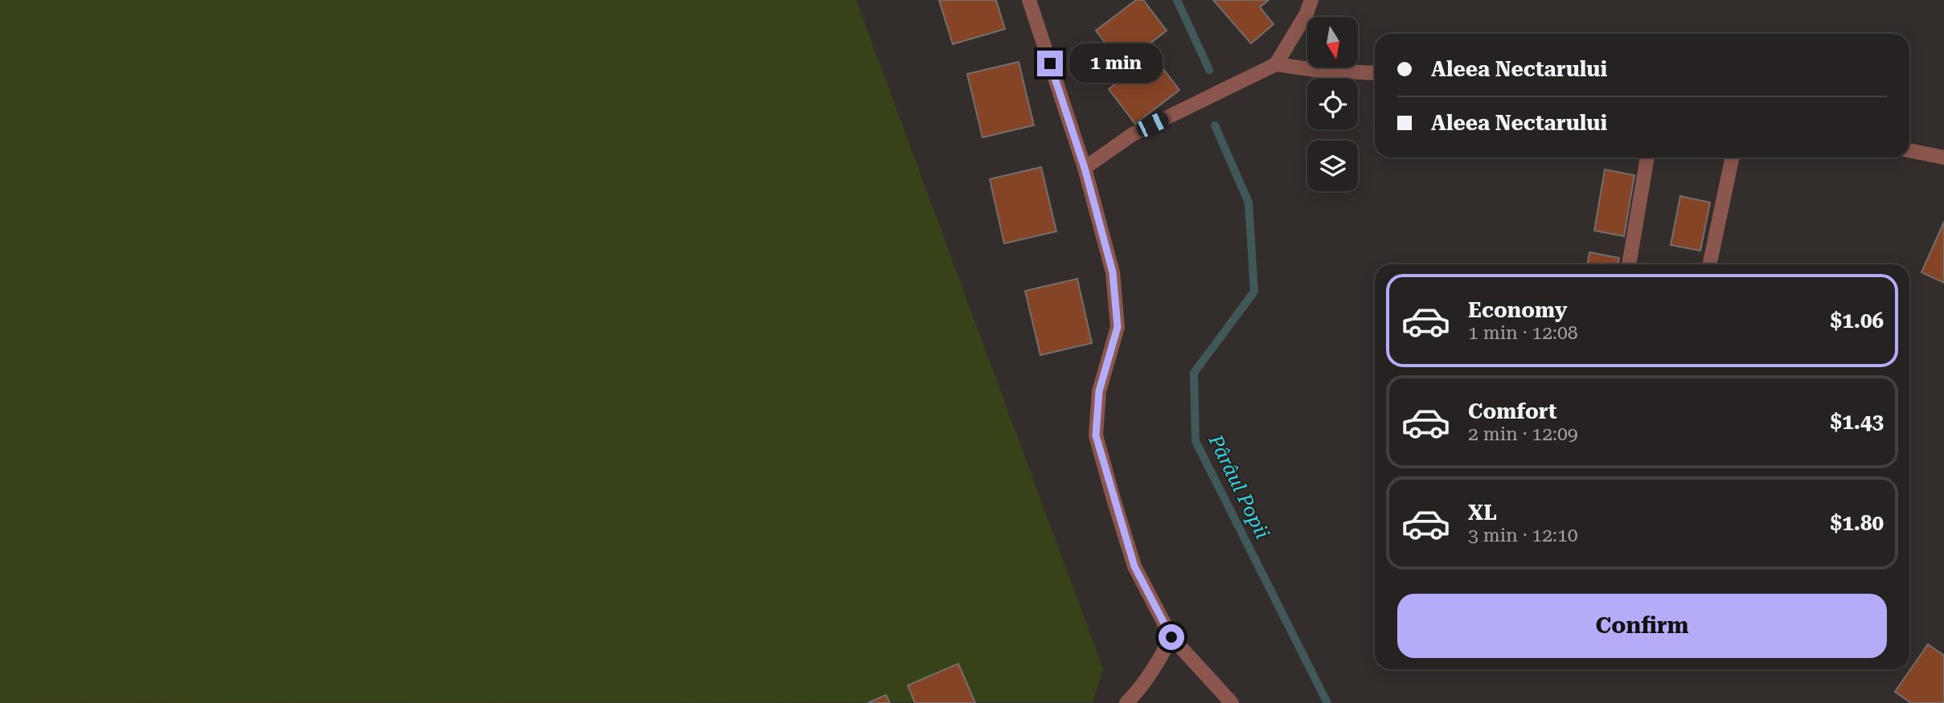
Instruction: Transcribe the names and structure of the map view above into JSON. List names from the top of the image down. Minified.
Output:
{"water":["Pârâul Popii"],"north":"bottom","page":{"banner":["Aleea Nectarului","Aleea Nectarului"],"bubble":"1 min","list":[{"name":"Economy","note":"1 min · 12:08","value":"$1.06"},{"name":"Comfort","note":"2 min · 12:09","value":"$1.43"},{"name":"XL","note":"3 min · 12:10","value":"$1.80"}],"buttons":"Confirm"}}
